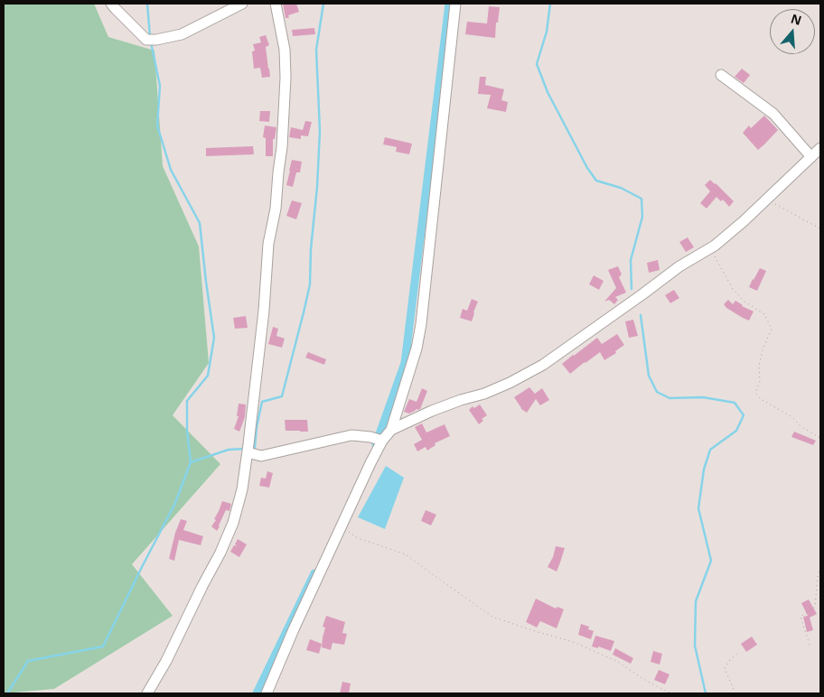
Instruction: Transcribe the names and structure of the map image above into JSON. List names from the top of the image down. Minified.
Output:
{"north":"top"}
